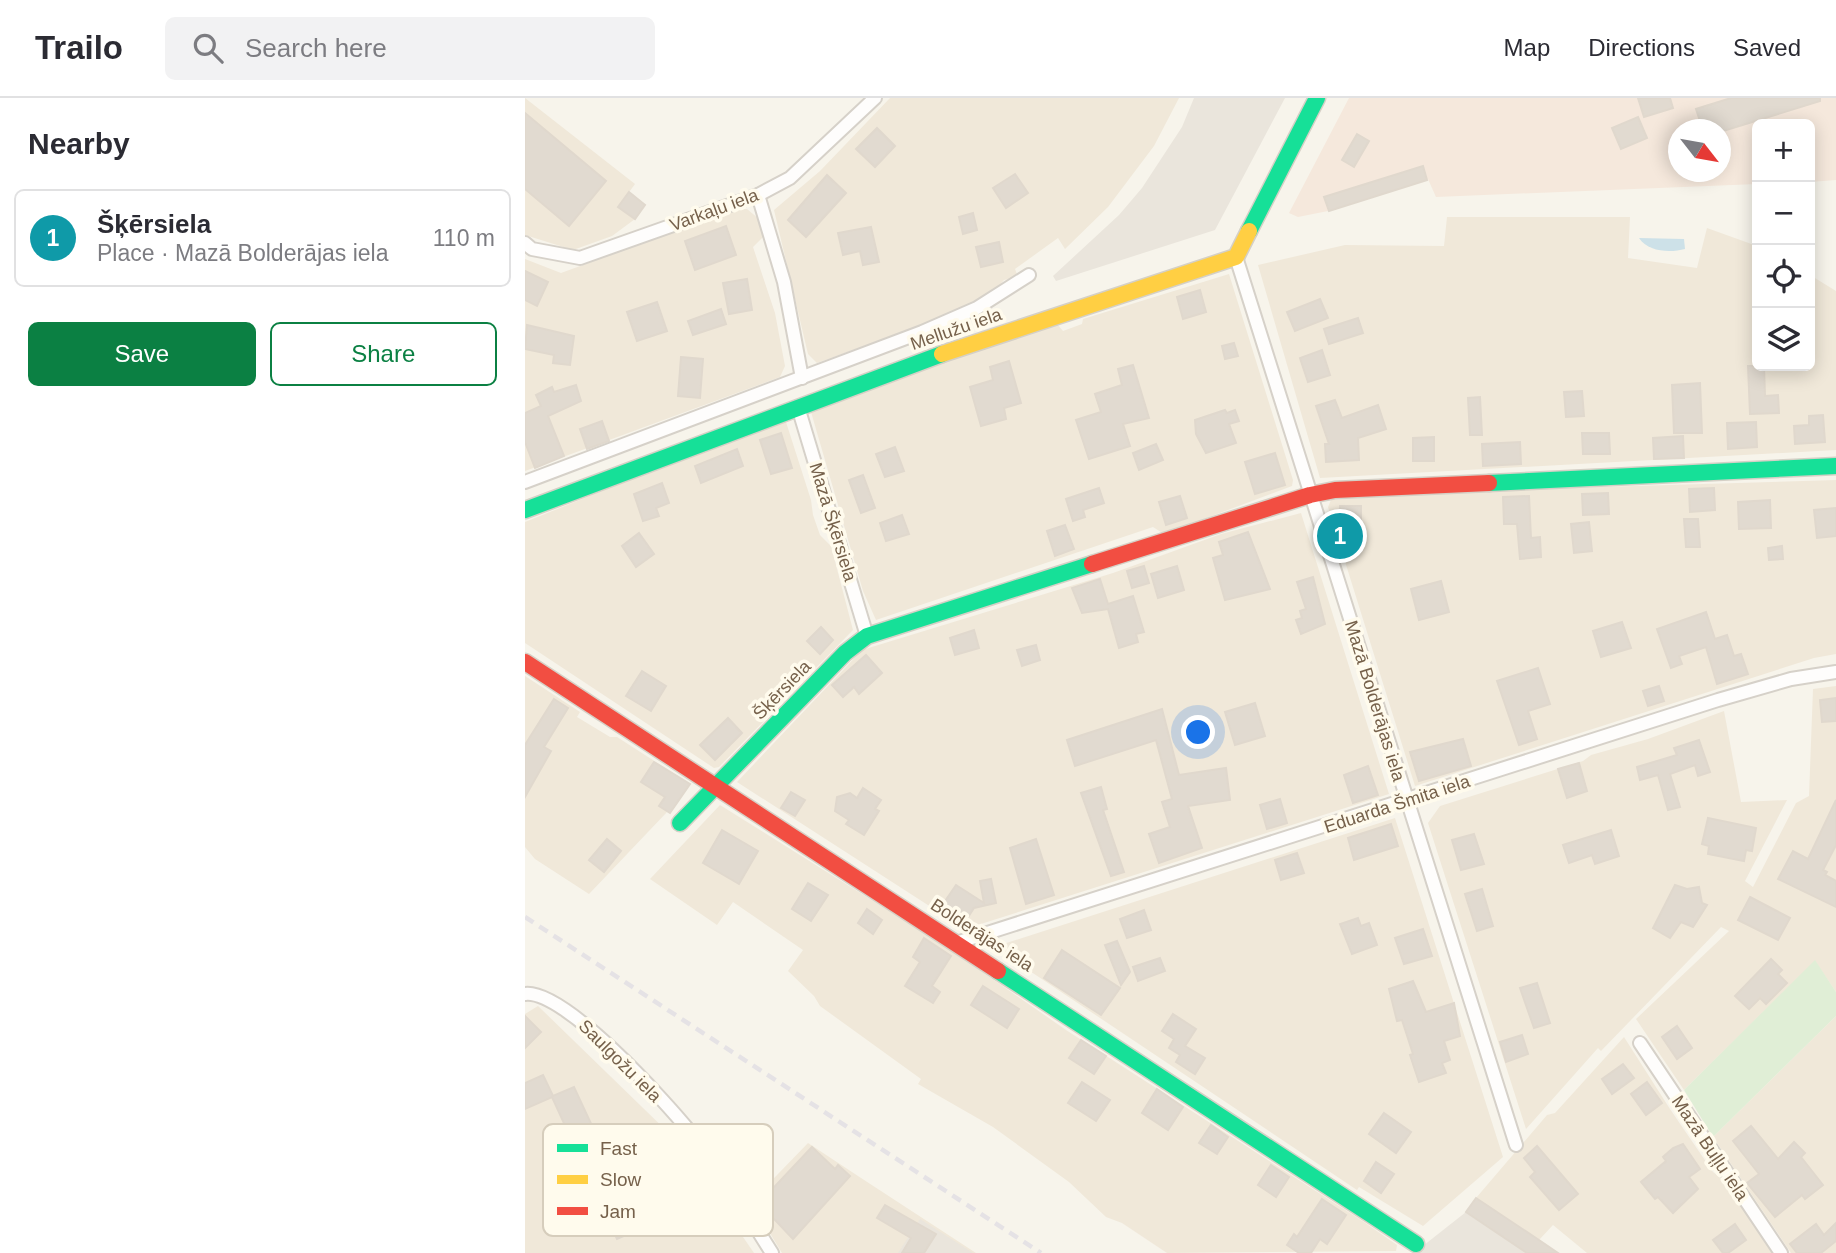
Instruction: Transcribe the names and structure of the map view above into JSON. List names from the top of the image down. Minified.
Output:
{"streets":{"street":["Varkaļu iela","Mellužu iela","Mazā Šķērsiela","Šķērsiela","Mazā Bolderājas iela","Eduarda Šmita iela","Bolderājas iela","Saulgožu iela","Mazā Buļļu iela"]},"crossings":[["Mellužu iela","Mazā Šķērsiela"],["Mellužu iela","Mazā Bolderājas iela"],["Mazā Šķērsiela","Šķērsiela"],["Šķērsiela","Mazā Bolderājas iela"],["Šķērsiela","Bolderājas iela"],["Mazā Bolderājas iela","Eduarda Šmita iela"],["Eduarda Šmita iela","Bolderājas iela"]],"legend":["Fast","Slow","Jam"],"north":"bottom right","page":{"header":"Trailo","search":"Search here","nav":["Map","Directions","Saved"],"heading":"Nearby","map_buttons":["+","−"],"list":[{"mark":"1","name":"Šķērsiela","note":"Place · Mazā Bolderājas iela","value":"110 m"}],"buttons":["Save","Share"],"pins":"1"}}
